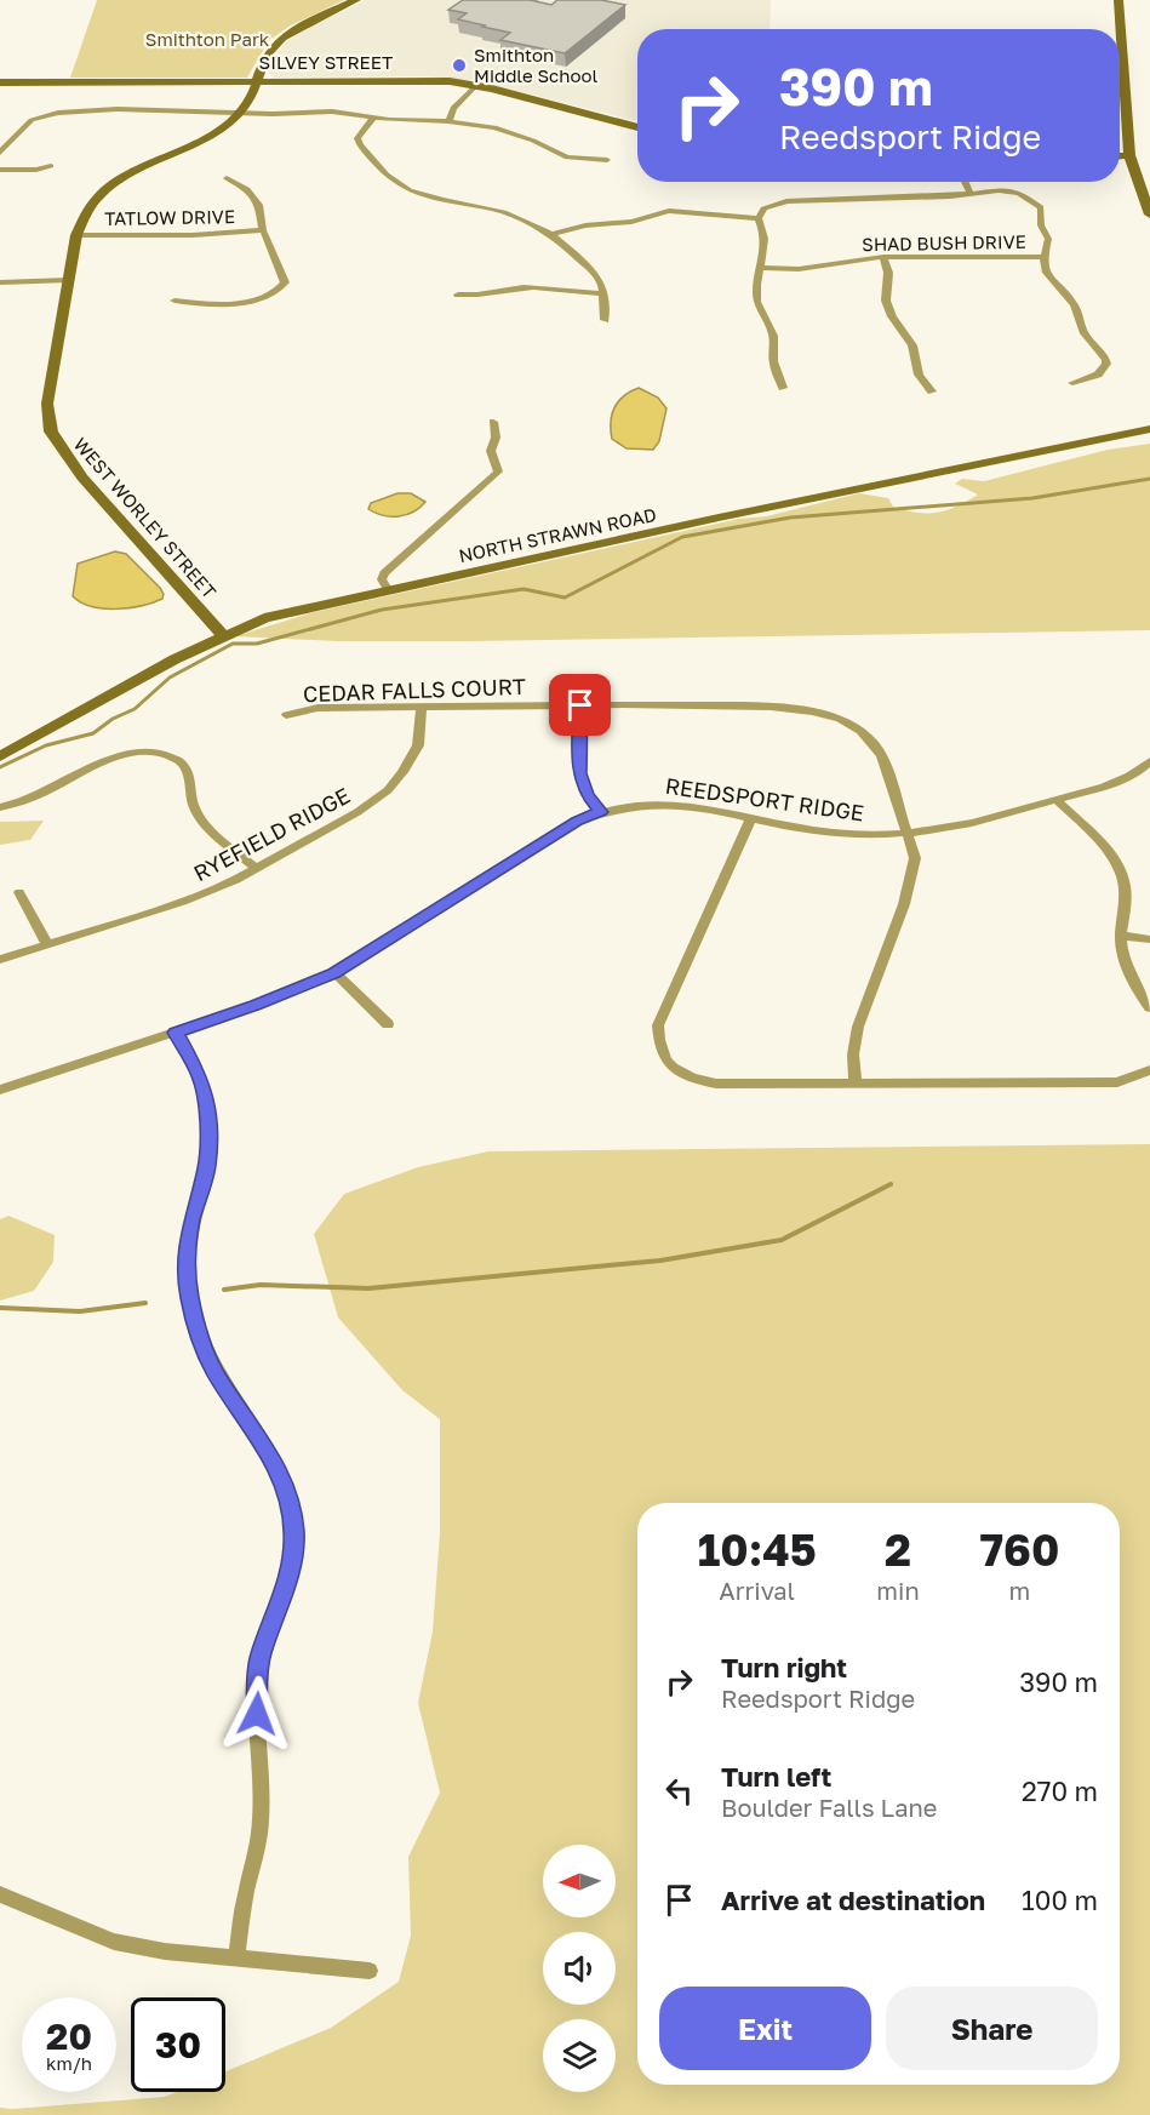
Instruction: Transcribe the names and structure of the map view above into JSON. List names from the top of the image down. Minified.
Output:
{"streets":{"street":["SILVEY STREET","TATLOW DRIVE","SHAD BUSH DRIVE","WEST WORLEY STREET","NORTH STRAWN ROAD","CEDAR FALLS COURT","REEDSPORT RIDGE","RYEFIELD RIDGE"]},"crossings":[["SILVEY STREET","WEST WORLEY STREET"],["TATLOW DRIVE","WEST WORLEY STREET"],["WEST WORLEY STREET","NORTH STRAWN ROAD"],["CEDAR FALLS COURT","REEDSPORT RIDGE"],["CEDAR FALLS COURT","RYEFIELD RIDGE"]],"parks":["Smithton Park"],"places":["Smithton Middle School"],"north":"left","page":{"turn":["390 m","Reedsport Ridge"],"eta":["10:45","Arrival","2","min","760","m"],"list":[{"name":"Turn right","note":"Reedsport Ridge","value":"390 m"},{"name":"Turn left","note":"Boulder Falls Lane","value":"270 m"},{"name":"Arrive at destination","value":"100 m"}],"buttons":["Exit","Share"],"speed":"20 km/h","limit":"30"}}
